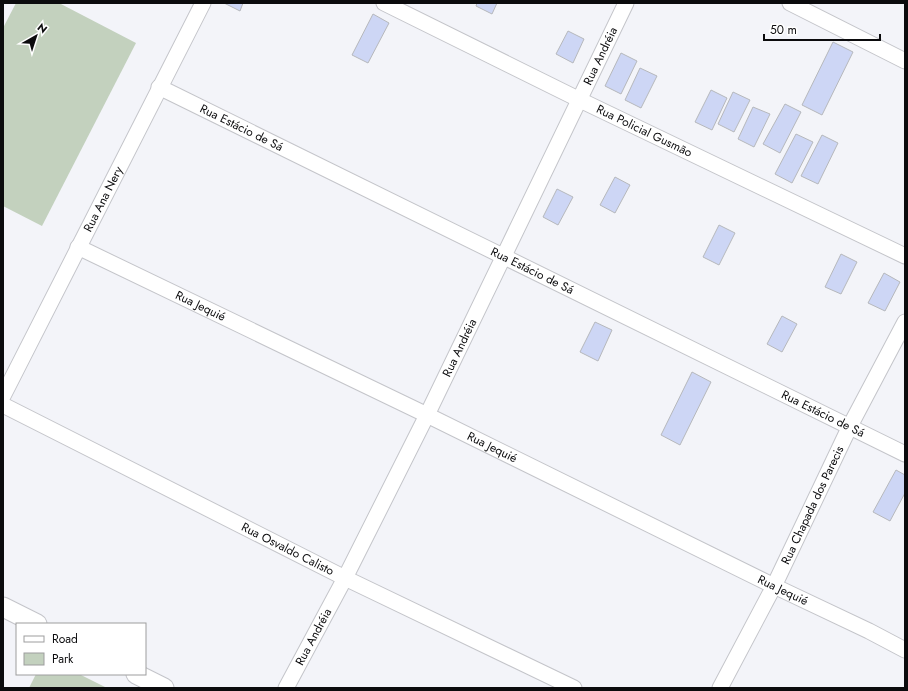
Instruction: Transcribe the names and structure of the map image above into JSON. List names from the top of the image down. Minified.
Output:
{"streets":{"street":["Rua Andréia","Rua Estácio de Sá","Rua Policial Gusmão","Rua Ana Nery","Rua Jequié","Rua Chapada dos Parecis","Rua Osvaldo Calisto"]},"crossings":[["Rua Andréia","Rua Estácio de Sá"],["Rua Andréia","Rua Policial Gusmão"],["Rua Andréia","Rua Jequié"],["Rua Andréia","Rua Osvaldo Calisto"],["Rua Estácio de Sá","Rua Ana Nery"],["Rua Estácio de Sá","Rua Chapada dos Parecis"],["Rua Ana Nery","Rua Jequié"],["Rua Jequié","Rua Chapada dos Parecis"]],"legend":["Road","Park"],"scale_bar":"50 m","north":"top right"}
